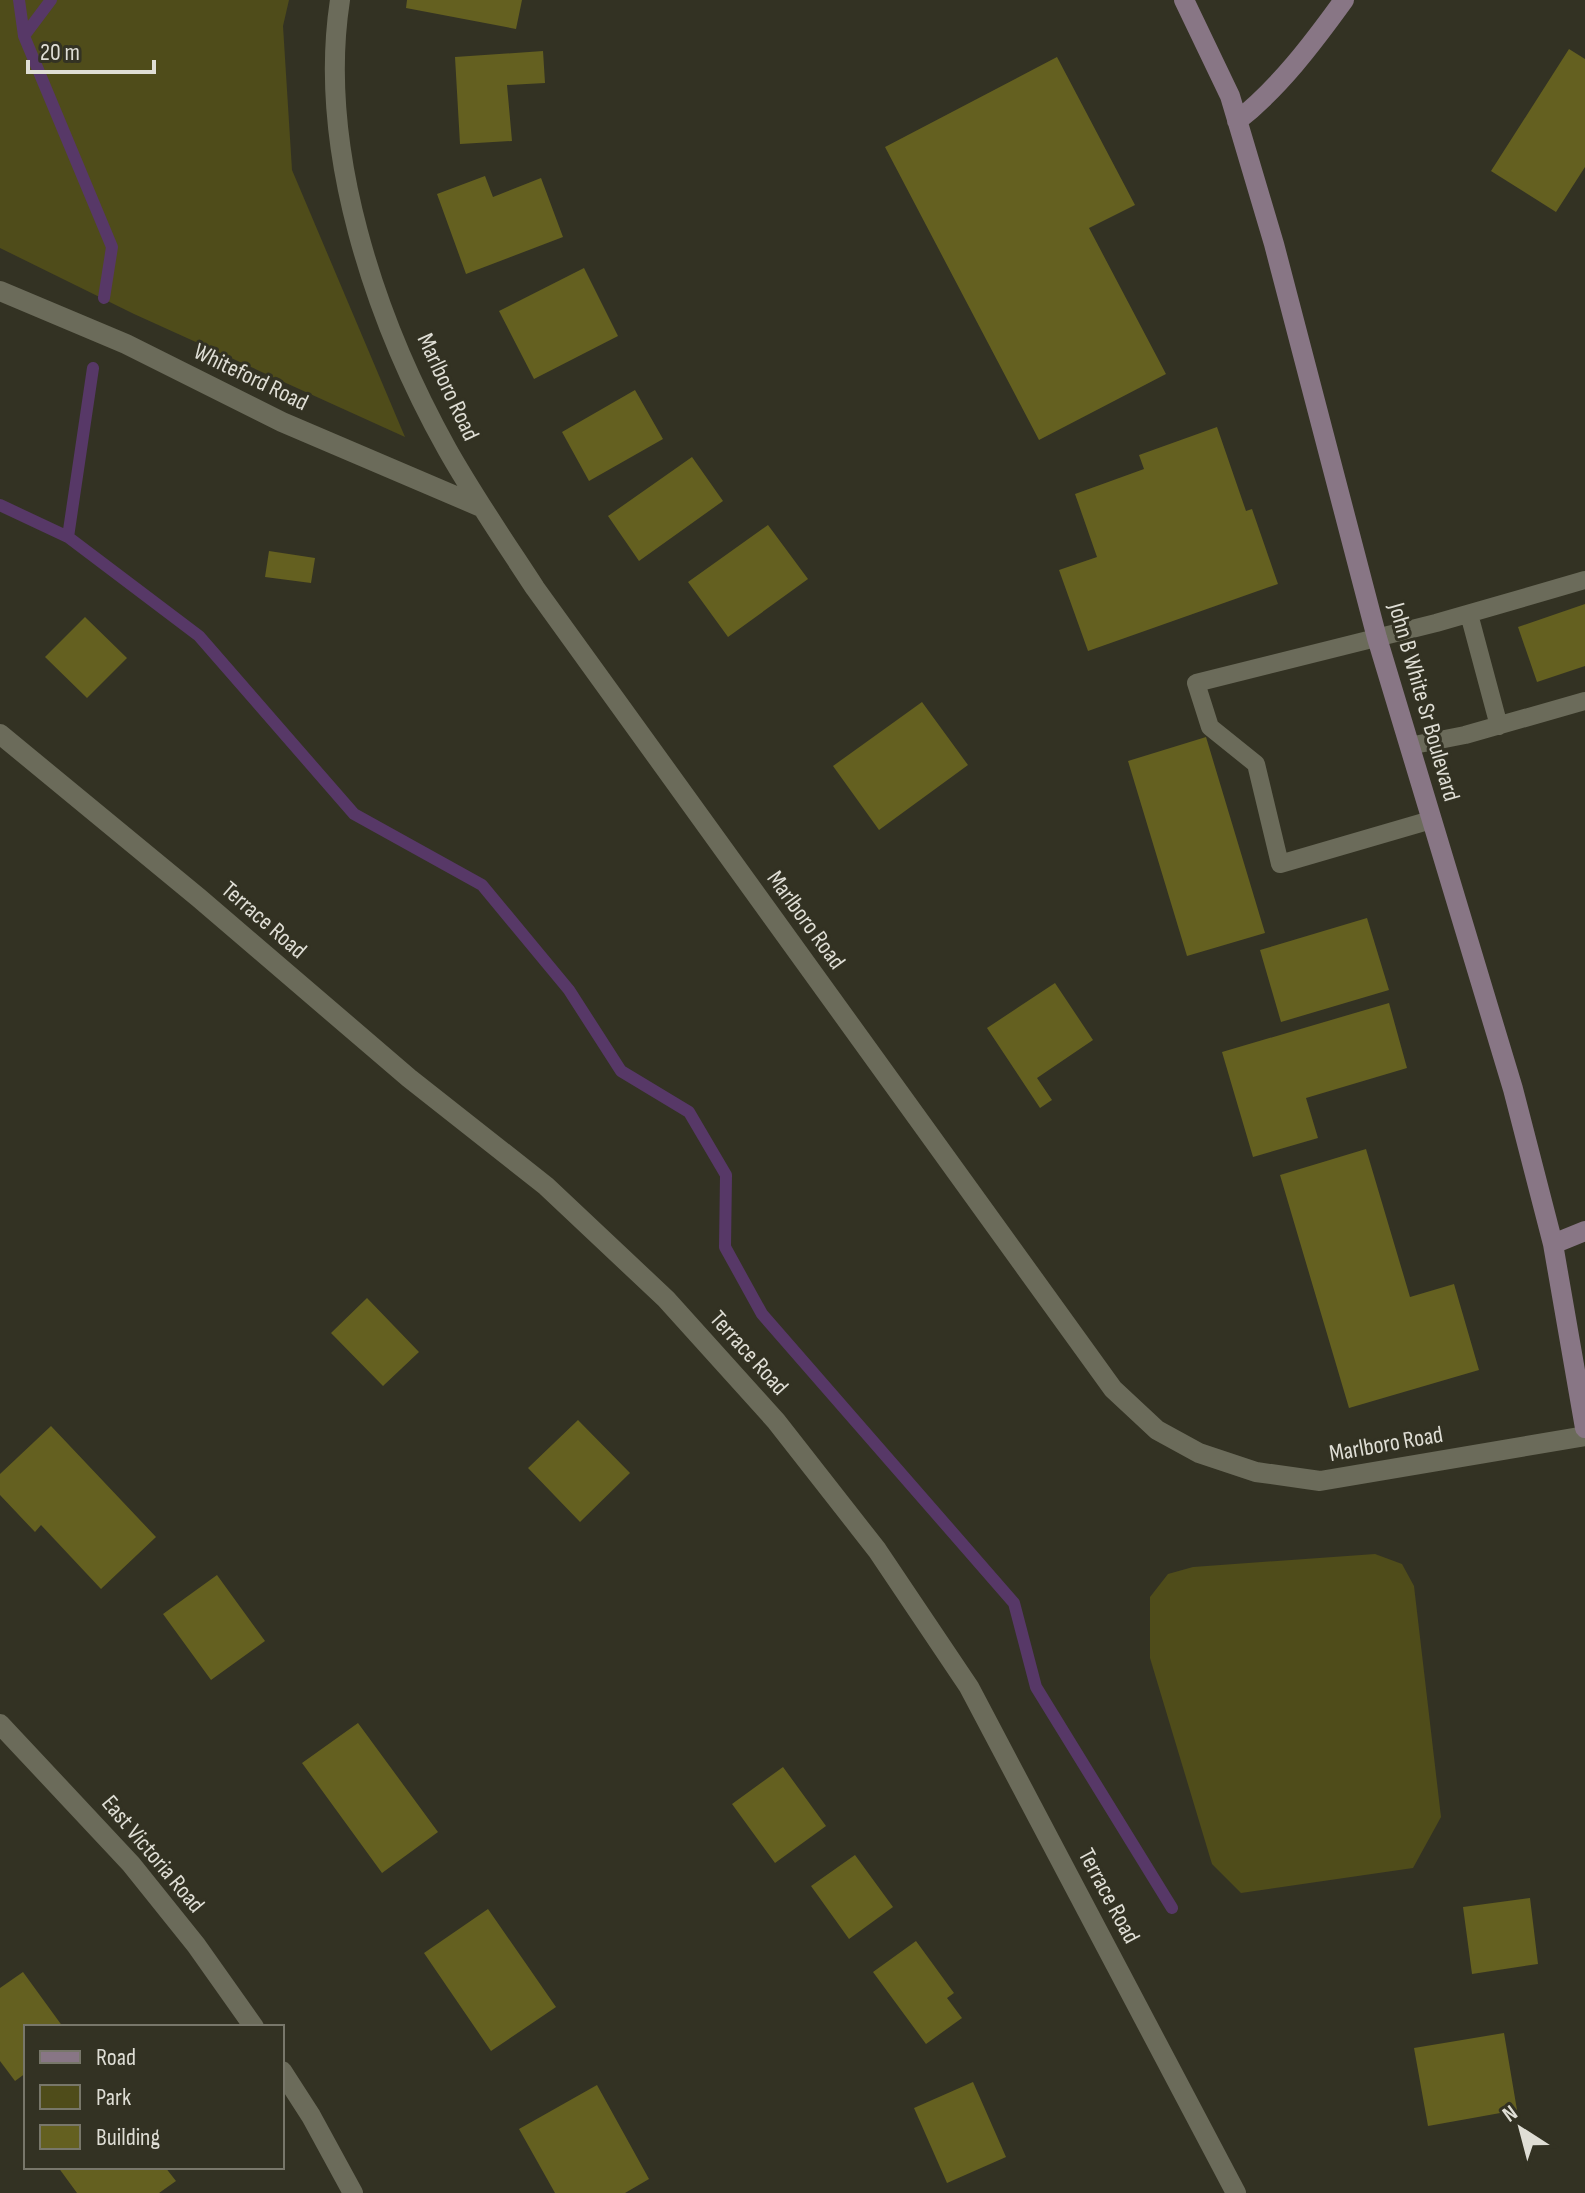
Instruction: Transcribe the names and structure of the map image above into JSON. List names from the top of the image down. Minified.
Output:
{"streets":{"main road":["John B White Sr Boulevard"],"street":["Whiteford Road","Marlboro Road","Terrace Road","East Victoria Road"]},"crossings":[["Whiteford Road","Marlboro Road"]],"legend":["Road","Park","Building"],"scale_bar":"20 m","north":"top left"}
